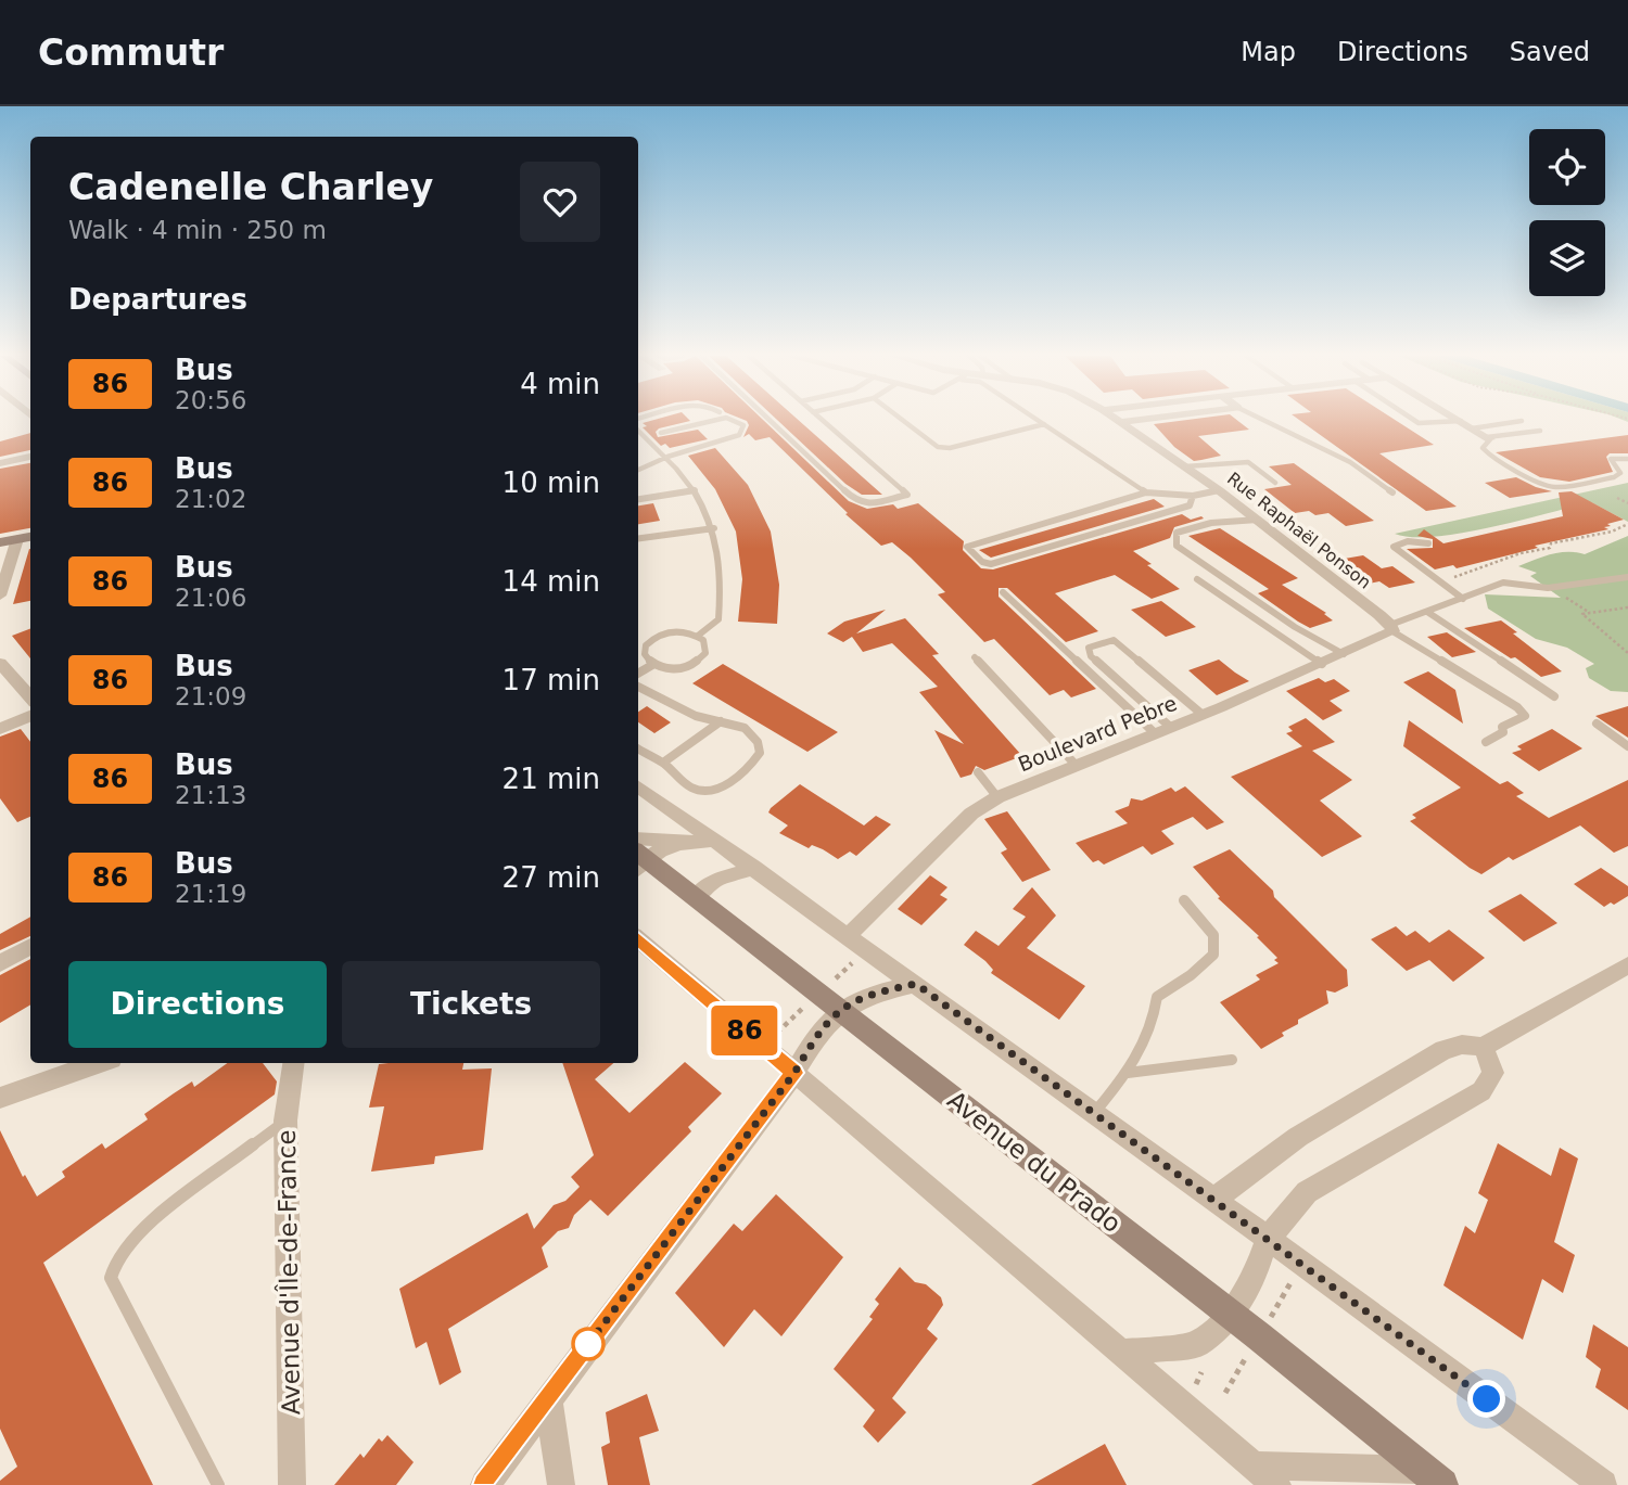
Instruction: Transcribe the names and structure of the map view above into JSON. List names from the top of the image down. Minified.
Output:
{"streets":{"main road":["Avenue du Prado"],"street":["Rue Raphaël Ponson","Boulevard Pebre","Avenue d'Île-de-France"]},"crossings":[["Rue Raphaël Ponson","Boulevard Pebre"]],"lines":["bus line 86"],"page":{"header":"Commutr","nav":["Map","Directions","Saved"],"on_map":"86","heading":[["Cadenelle Charley","Walk · 4 min · 250 m"],"Departures"],"list":[{"mark":"86","name":"Bus","note":"20:56","value":"4 min"},{"mark":"86","name":"Bus","note":"21:02","value":"10 min"},{"mark":"86","name":"Bus","note":"21:06","value":"14 min"},{"mark":"86","name":"Bus","note":"21:09","value":"17 min"},{"mark":"86","name":"Bus","note":"21:13","value":"21 min"},{"mark":"86","name":"Bus","note":"21:19","value":"27 min"}],"buttons":["Directions","Tickets"]}}
